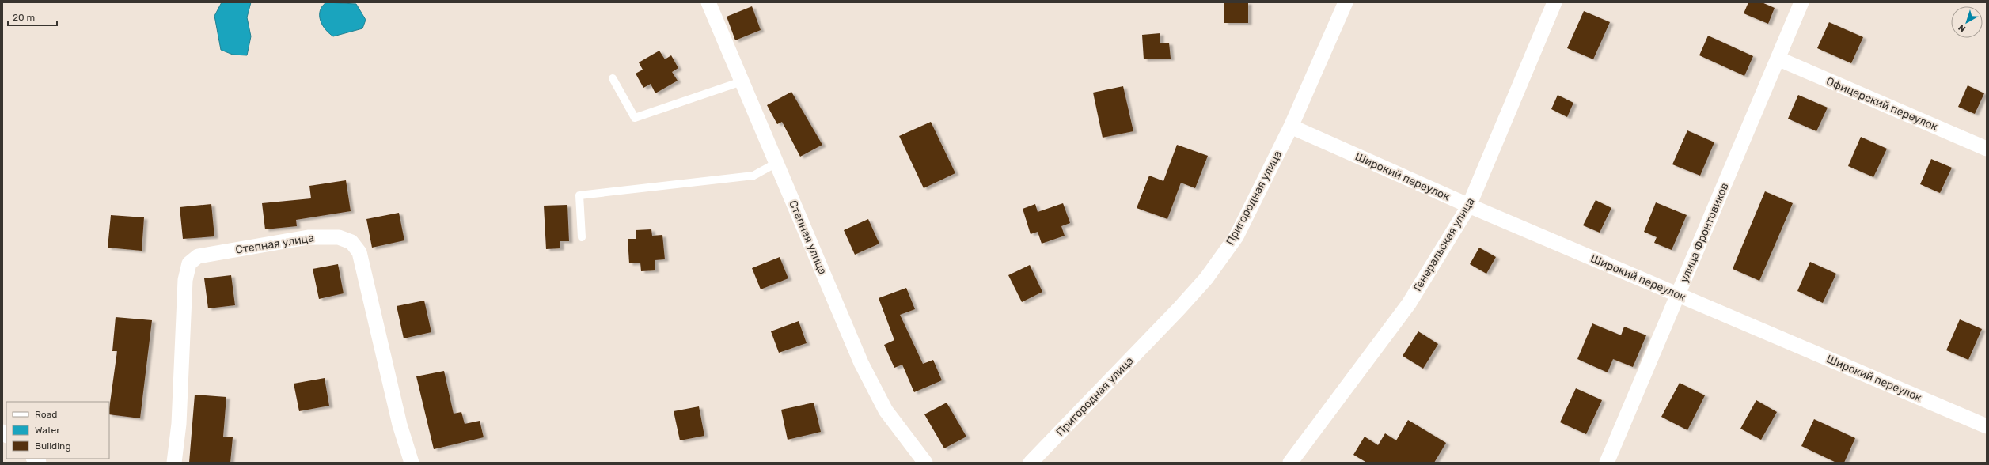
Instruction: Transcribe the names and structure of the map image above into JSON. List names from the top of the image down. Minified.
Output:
{"streets":{"street":["Офицерский переулок","Широкий переулок","Пригородная улица","улица Фронтовиков","Степная улица","Генеральская улица"]},"crossings":[["Офицерский переулок","улица Фронтовиков"],["Широкий переулок","Пригородная улица"],["Широкий переулок","улица Фронтовиков"],["Широкий переулок","Генеральская улица"]],"legend":["Road","Water","Building"],"scale_bar":"20 m","north":"bottom left"}
